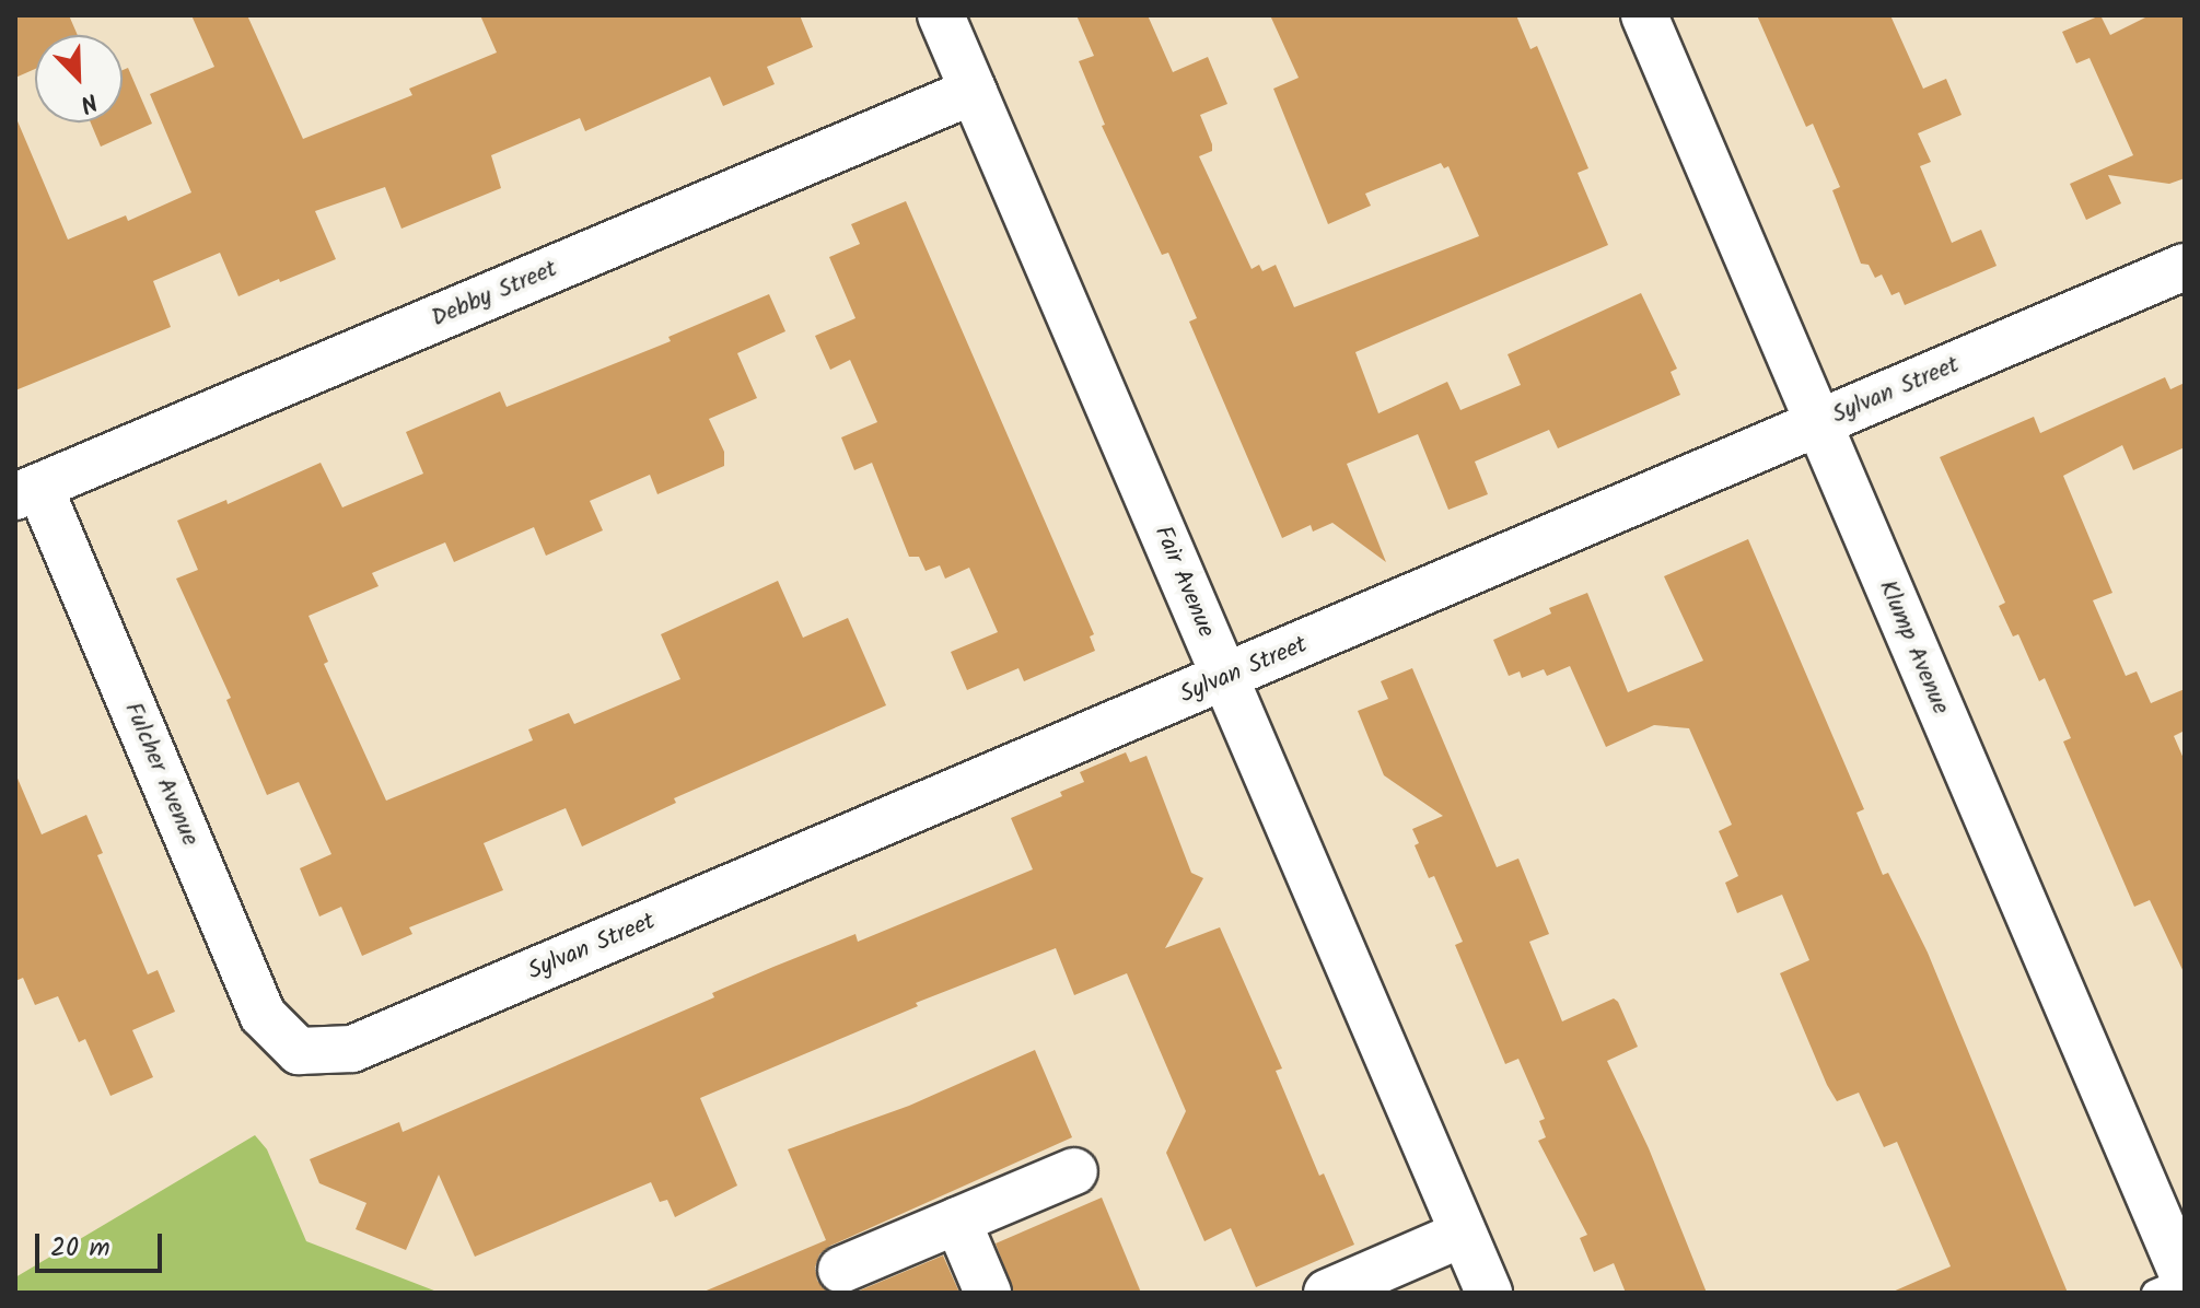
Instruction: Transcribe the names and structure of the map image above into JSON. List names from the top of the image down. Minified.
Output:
{"streets":{"street":["Debby Street","Sylvan Street","Fair Avenue","Klump Avenue","Fulcher Avenue"]},"crossings":[["Debby Street","Fair Avenue"],["Debby Street","Fulcher Avenue"],["Sylvan Street","Fair Avenue"],["Sylvan Street","Klump Avenue"],["Sylvan Street","Fulcher Avenue"]],"scale_bar":"20 m","north":"bottom right"}
